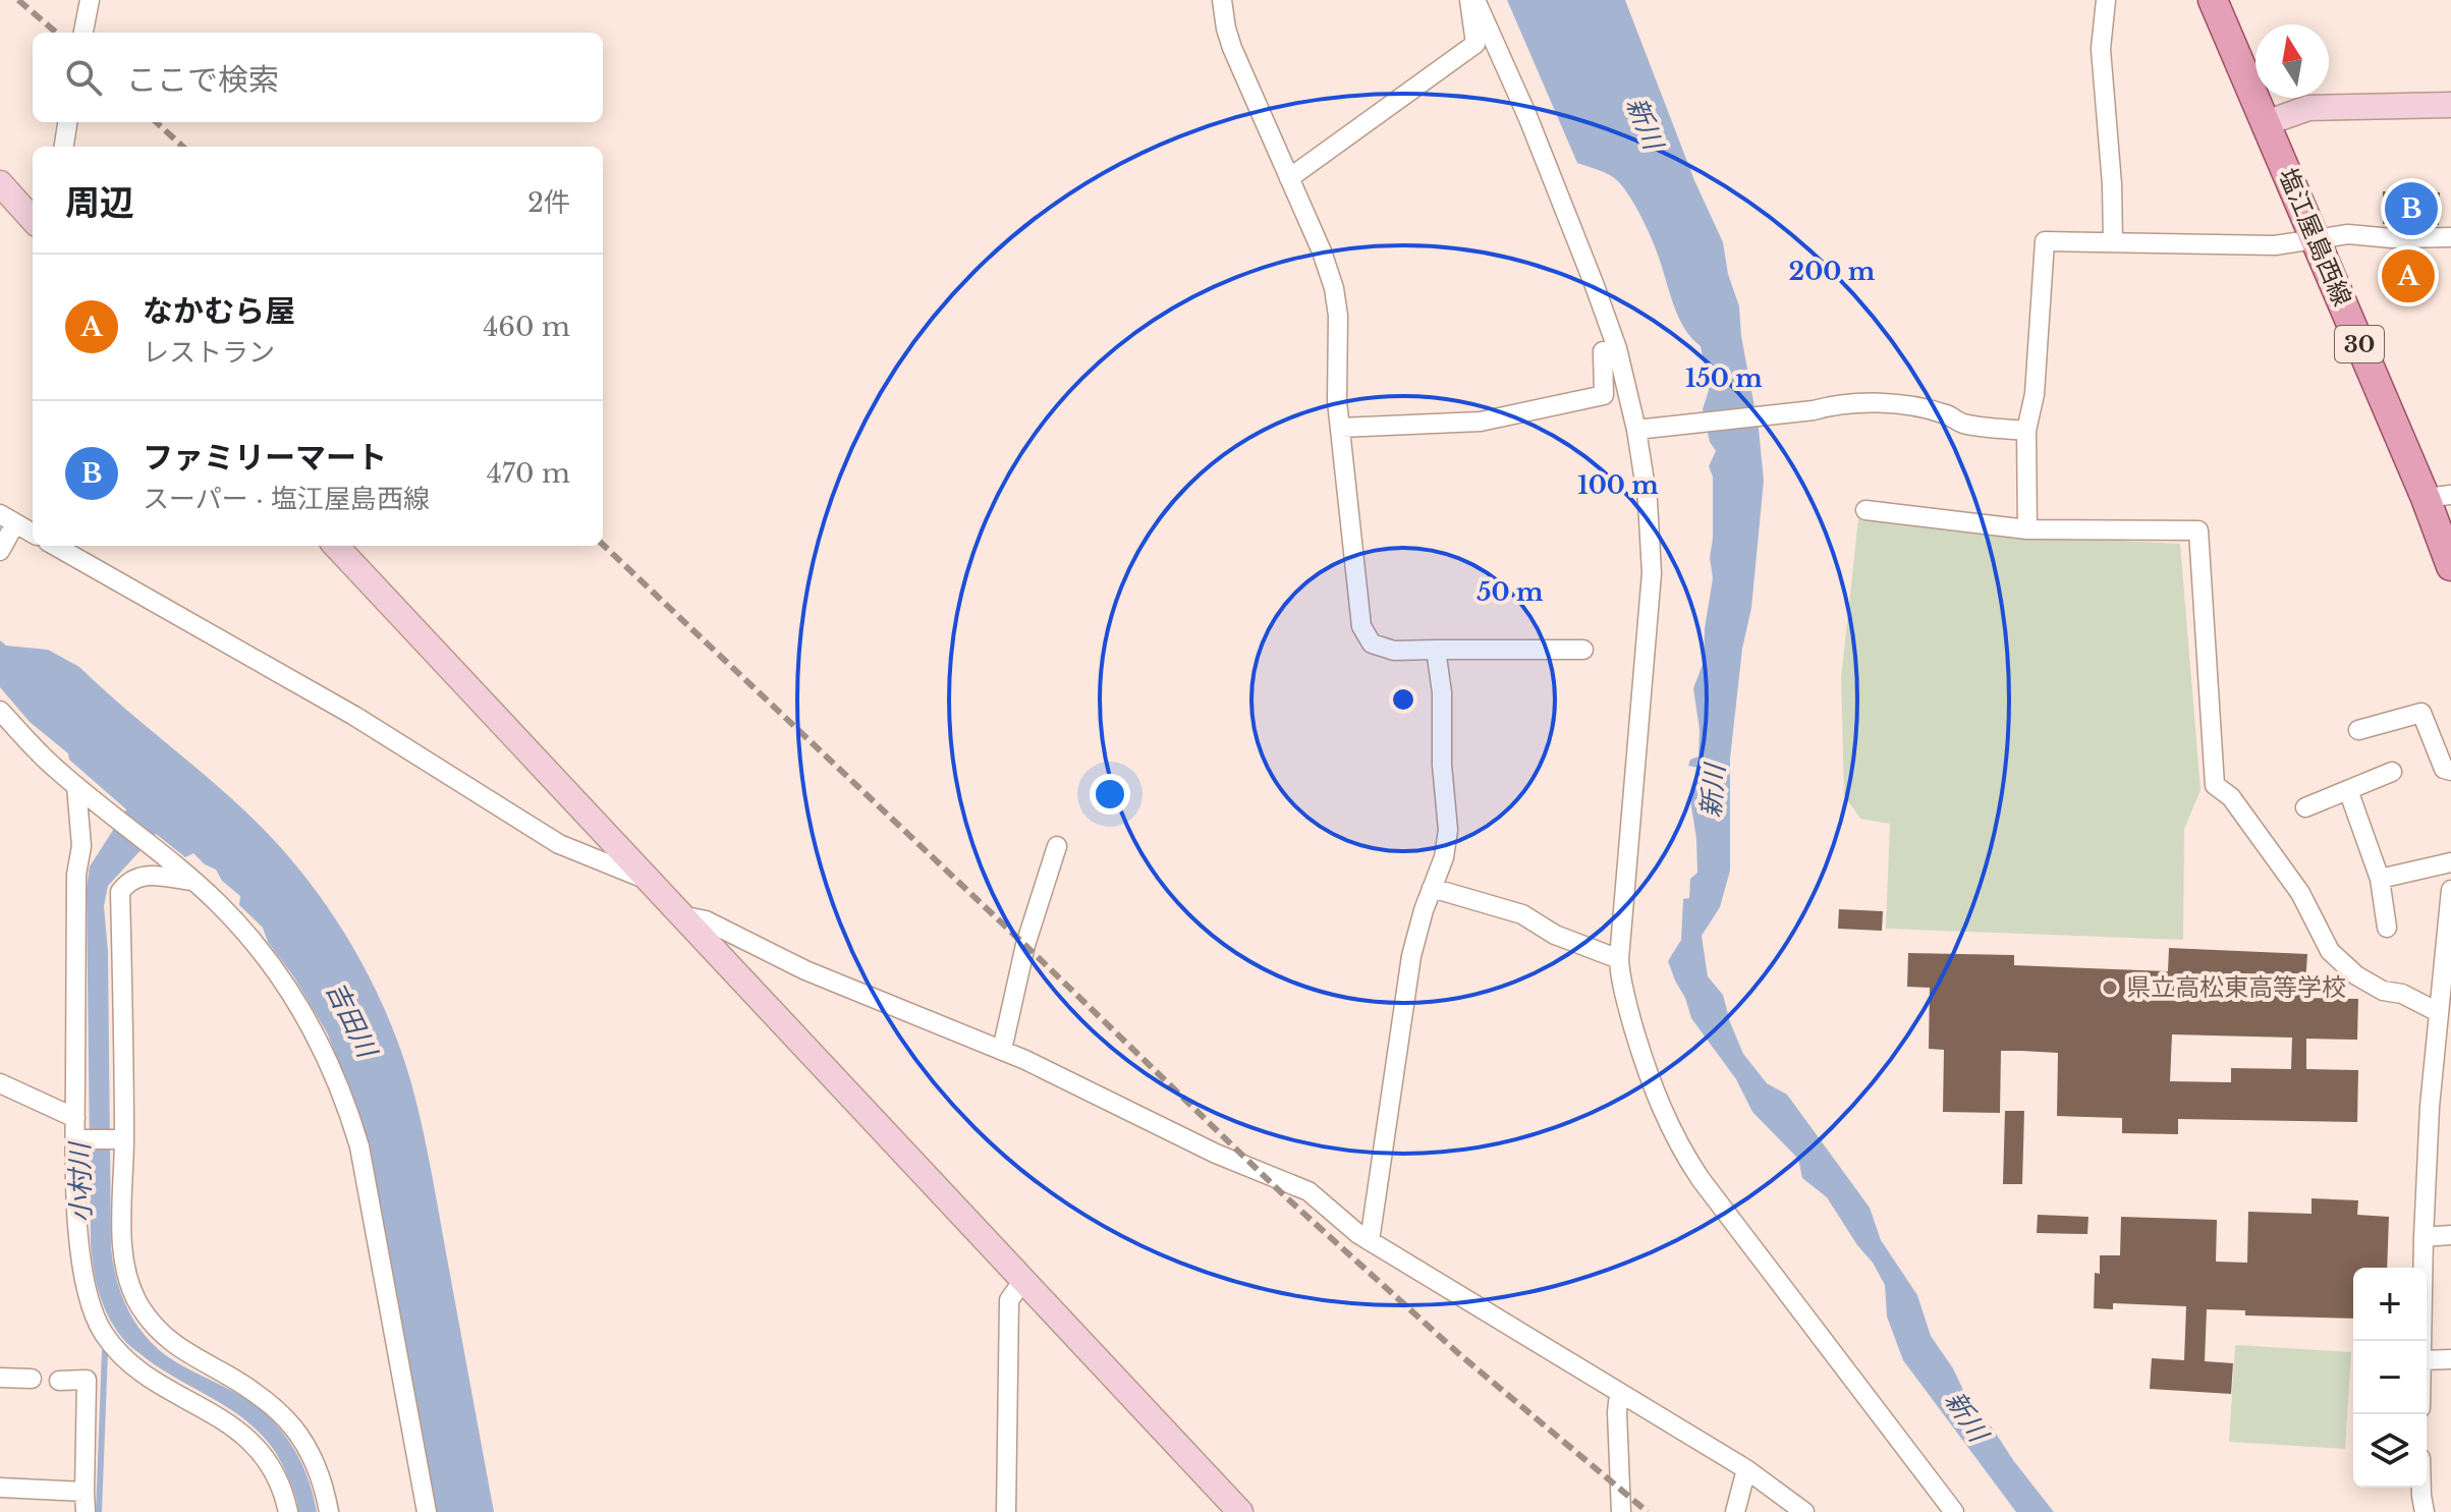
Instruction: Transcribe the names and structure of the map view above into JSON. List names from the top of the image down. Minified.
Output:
{"streets":{"main road":["塩江屋島西線","30"]},"water":["新川","吉田川","小村川"],"places":["県立高松東高等学校"],"north":"top","page":{"search":"ここで検索","heading":["周辺","2件"],"pins":["B","A"],"list":[{"mark":"A","name":"なかむら屋","note":"レストラン","value":"460 m"},{"mark":"B","name":"ファミリーマート","note":"スーパー · 塩江屋島西線","value":"470 m"}],"map_buttons":["+","−"]},"rings":["200 m","150 m","100 m","50 m"]}
